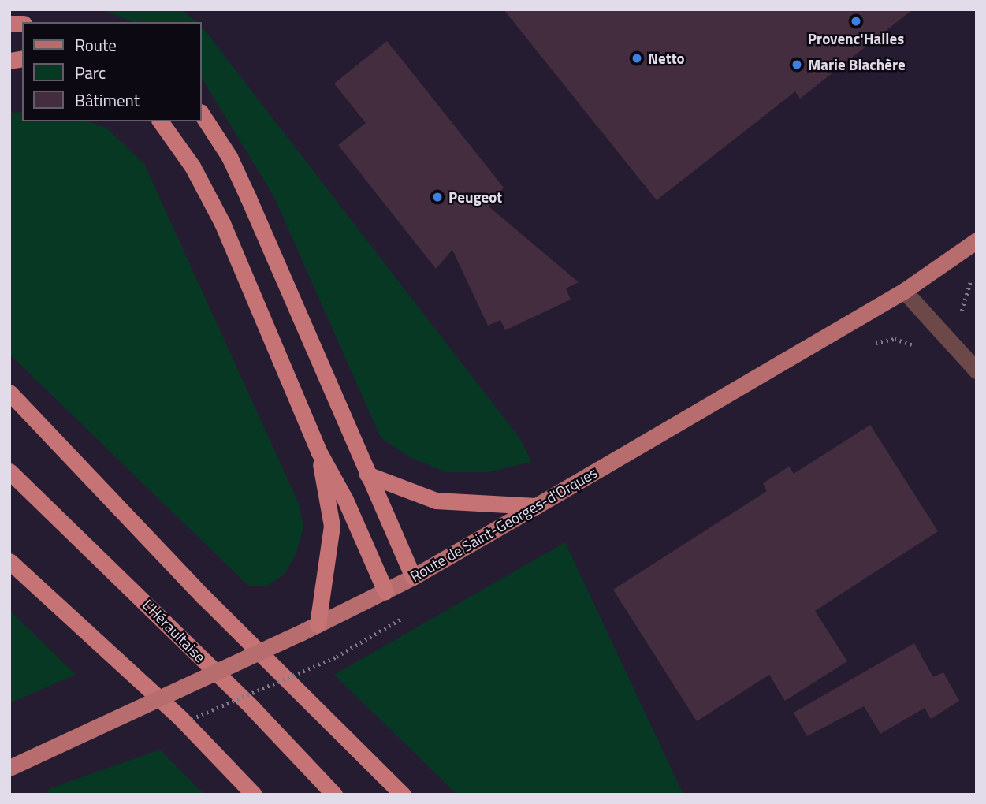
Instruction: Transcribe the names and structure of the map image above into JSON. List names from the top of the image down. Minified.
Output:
{"streets":{"highway":["L'Héraultaise"],"main road":["Route de Saint-Georges-d'Orques"]},"places":["Provenc'Halles","Netto","Marie Blachère","Peugeot"],"legend":["Route","Parc","Bâtiment"]}
